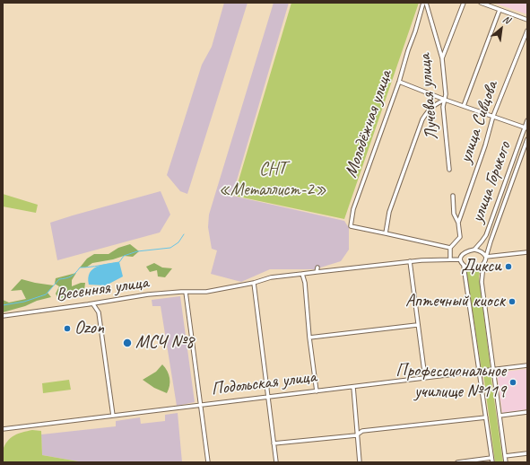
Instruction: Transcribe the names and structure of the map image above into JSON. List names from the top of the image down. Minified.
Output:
{"streets":{"street":["Лучевая улица","улица Сивцова","Молодёжная улица","улица Горького","Весенняя улица","Подольская улица"]},"crossings":[["Лучевая улица","Молодёжная улица"],["улица Горького","Весенняя улица"]],"parks":["СНТ «Металлист-2»"],"places":["Дикси","Аптечный киоск","Ozon","МСЧ №8","Профессиональное училище №119"],"north":"top right"}
